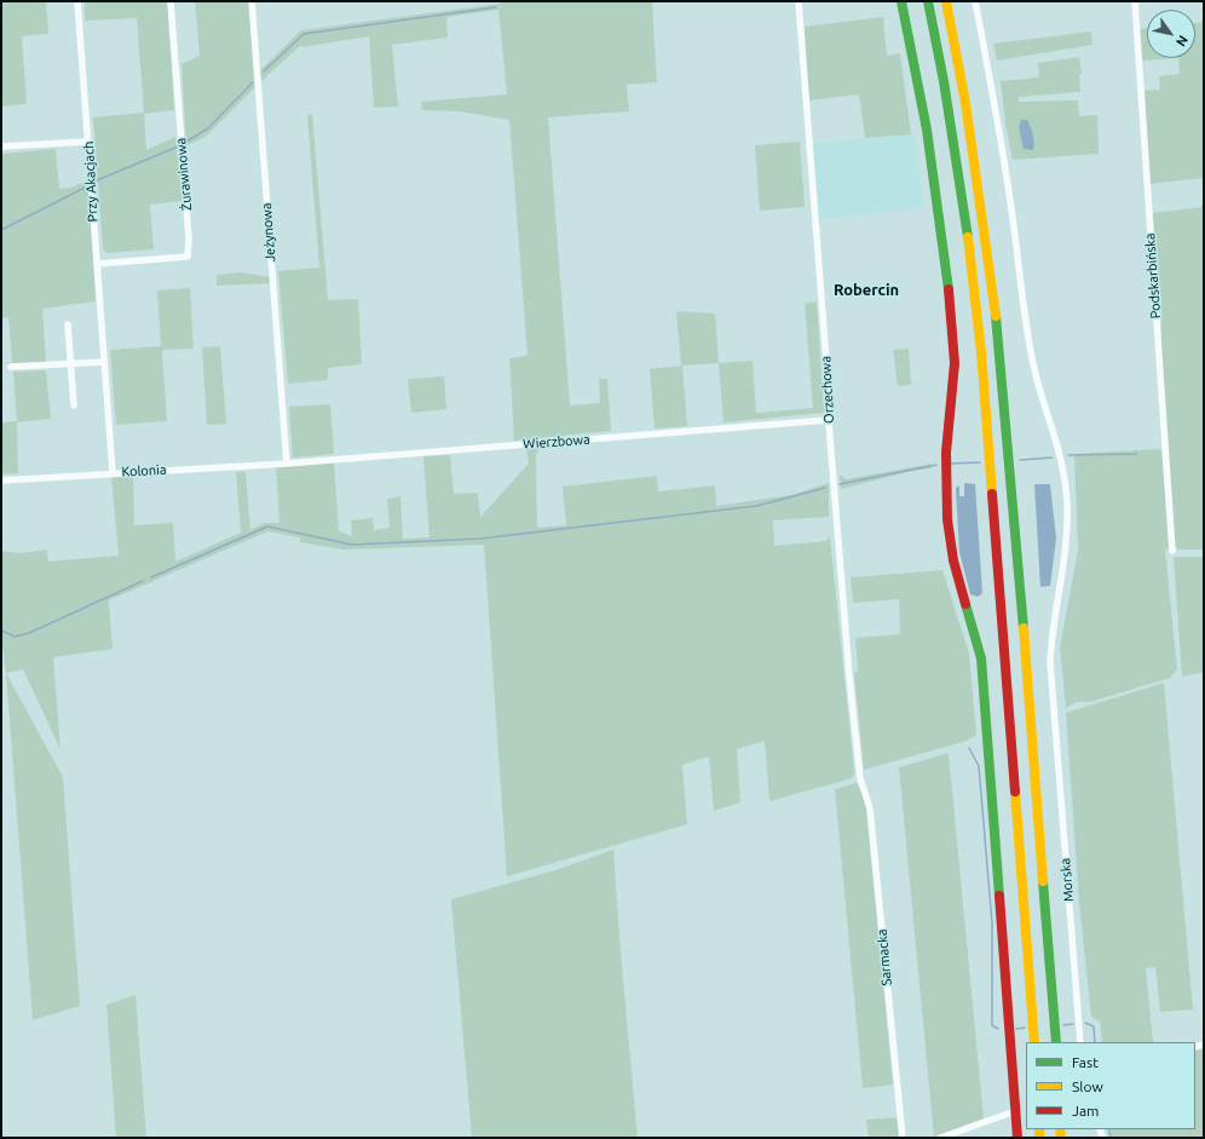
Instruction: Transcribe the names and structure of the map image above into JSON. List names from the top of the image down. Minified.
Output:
{"streets":{"street":["Żurawinowa","Przy Akacjach","Jeżynowa","Podskarbińska","Orzechowa","Wierzbowa","Kolonia","Morska","Sarmacka"]},"crossings":[["Żurawinowa","Przy Akacjach"],["Przy Akacjach","Kolonia"],["Jeżynowa","Wierzbowa"],["Jeżynowa","Kolonia"],["Orzechowa","Wierzbowa"],["Orzechowa","Sarmacka"],["Wierzbowa","Kolonia"]],"districts":["Robercin"],"legend":["Fast","Slow","Jam"],"north":"bottom right"}
